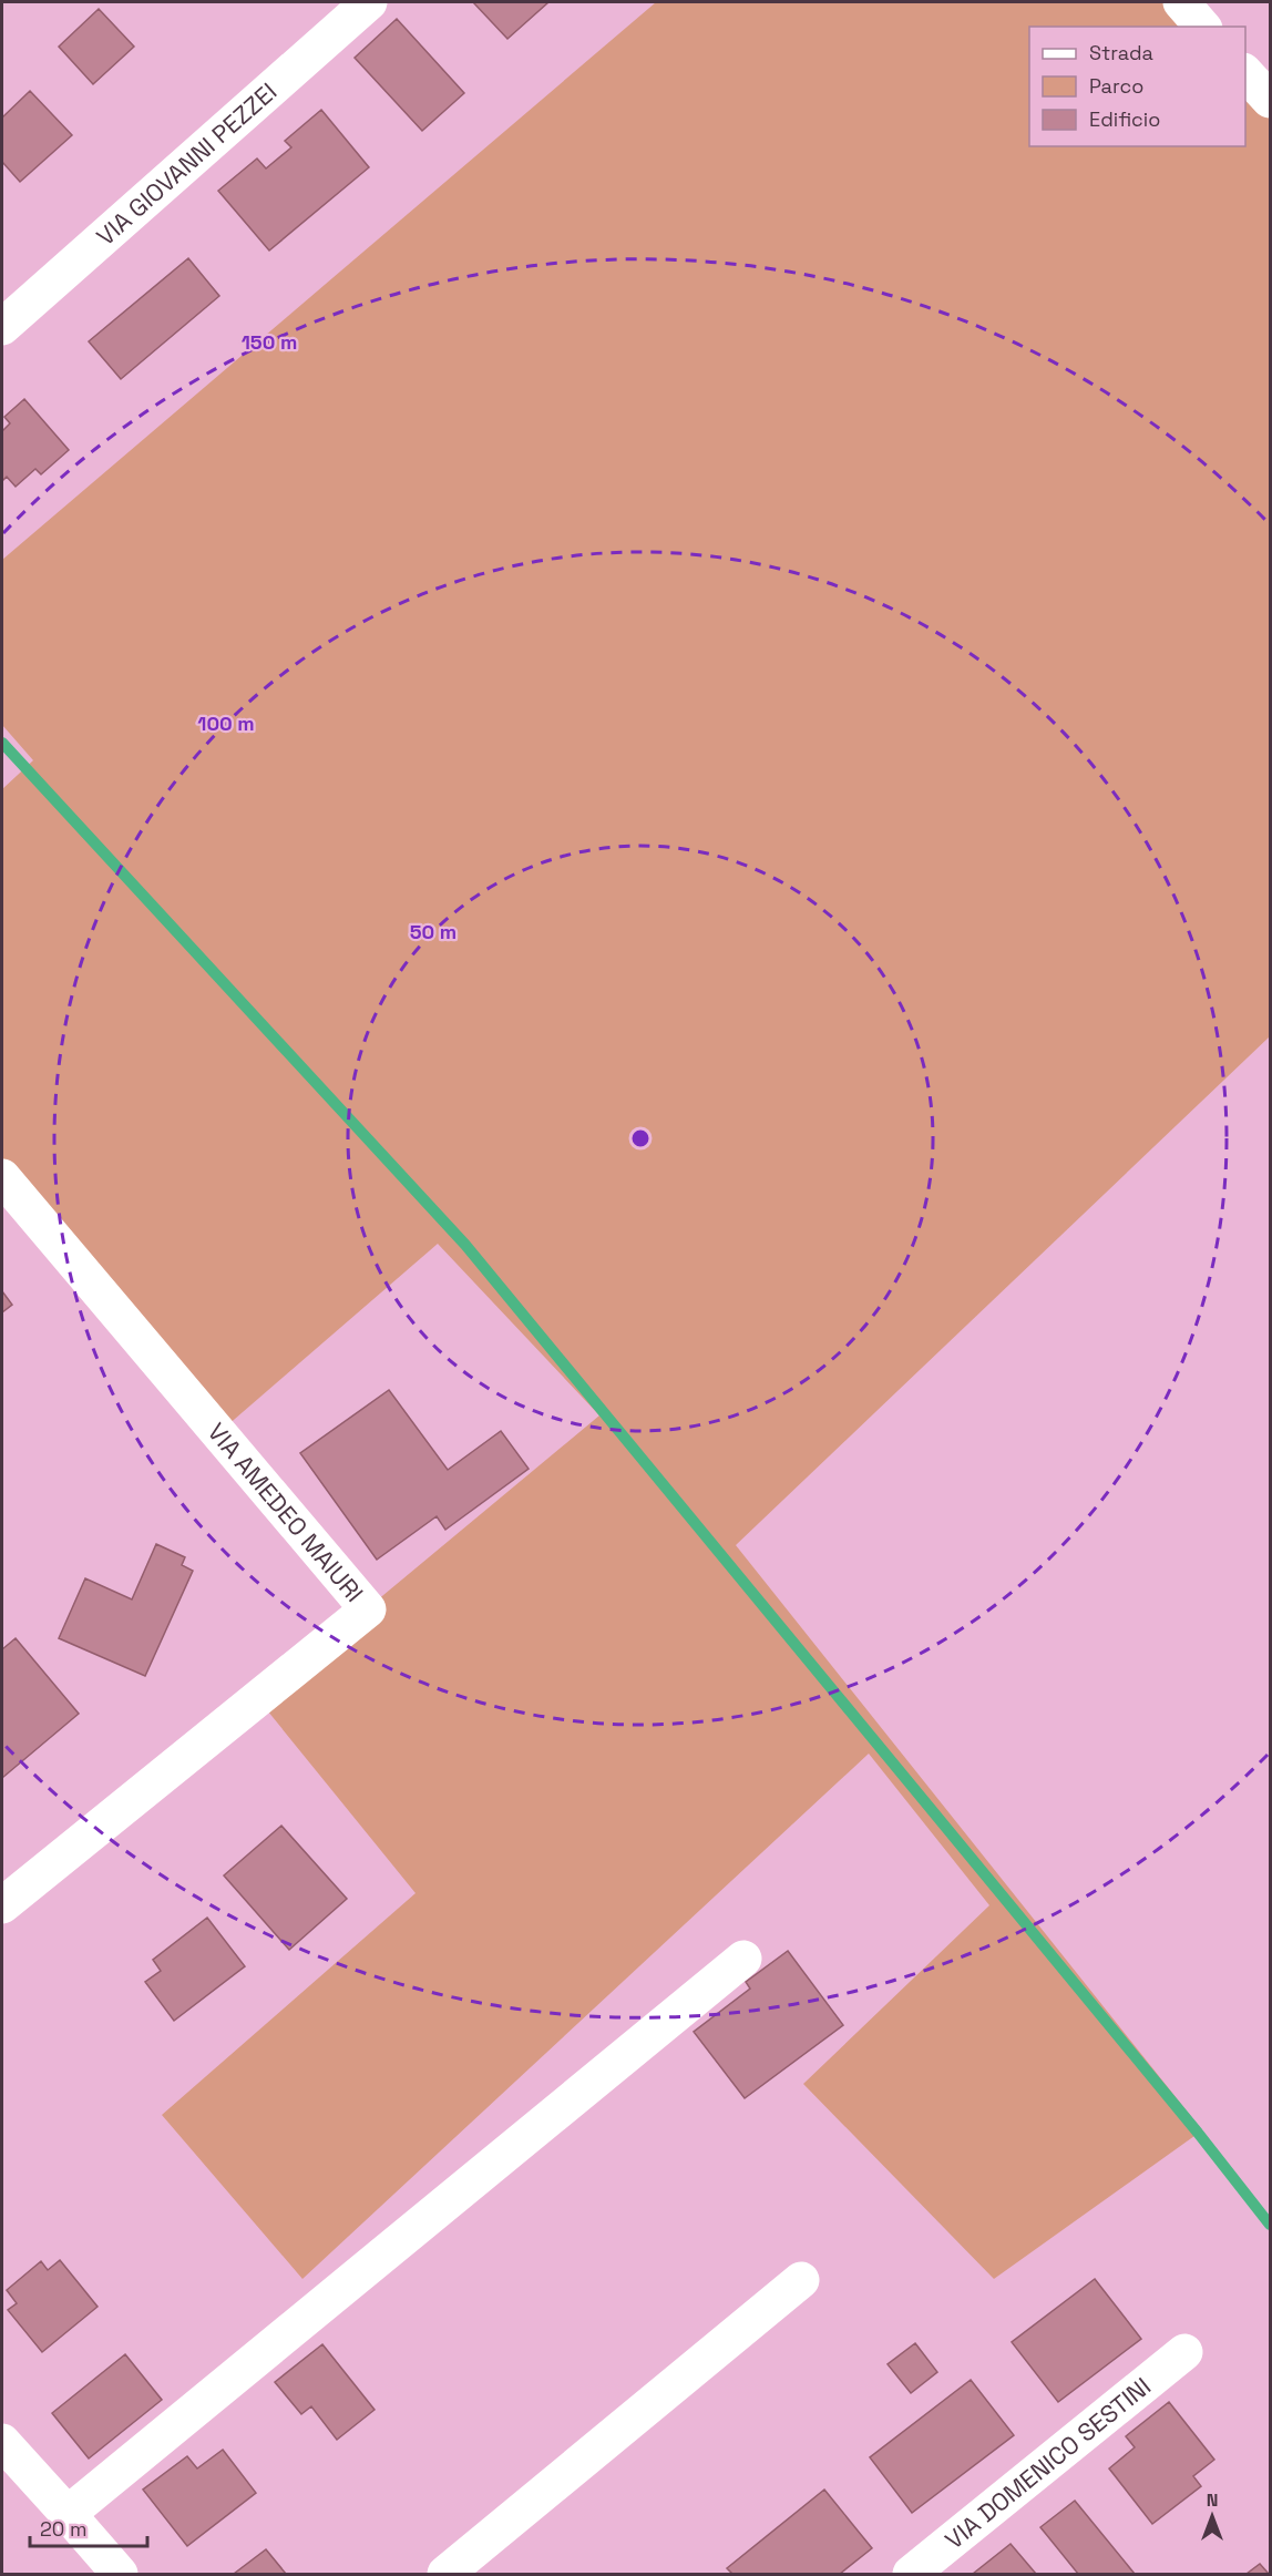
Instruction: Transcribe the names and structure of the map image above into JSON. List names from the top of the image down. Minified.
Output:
{"streets":{"street":["VIA GIOVANNI PEZZEI","VIA AMEDEO MAIURI","VIA DOMENICO SESTINI"]},"legend":["Strada","Parco","Edificio"],"scale_bar":"20 m","north":"top","rings":["150 m","100 m","50 m"]}
